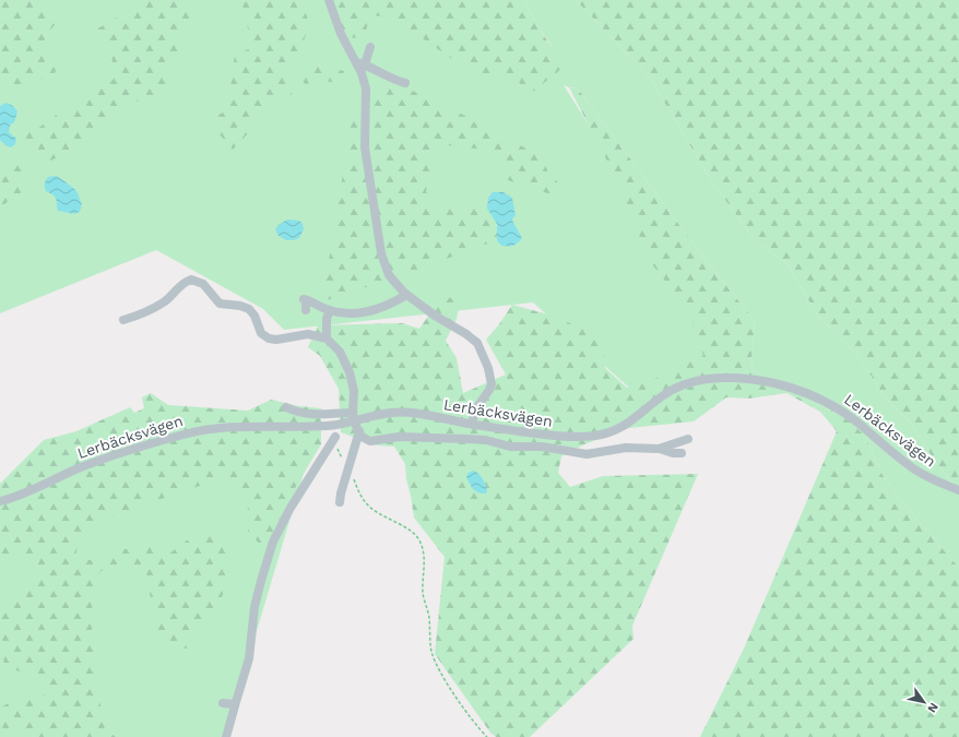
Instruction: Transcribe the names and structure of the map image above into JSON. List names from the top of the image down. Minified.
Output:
{"streets":{"street":["Lerbäcksvägen"]},"north":"bottom right"}
